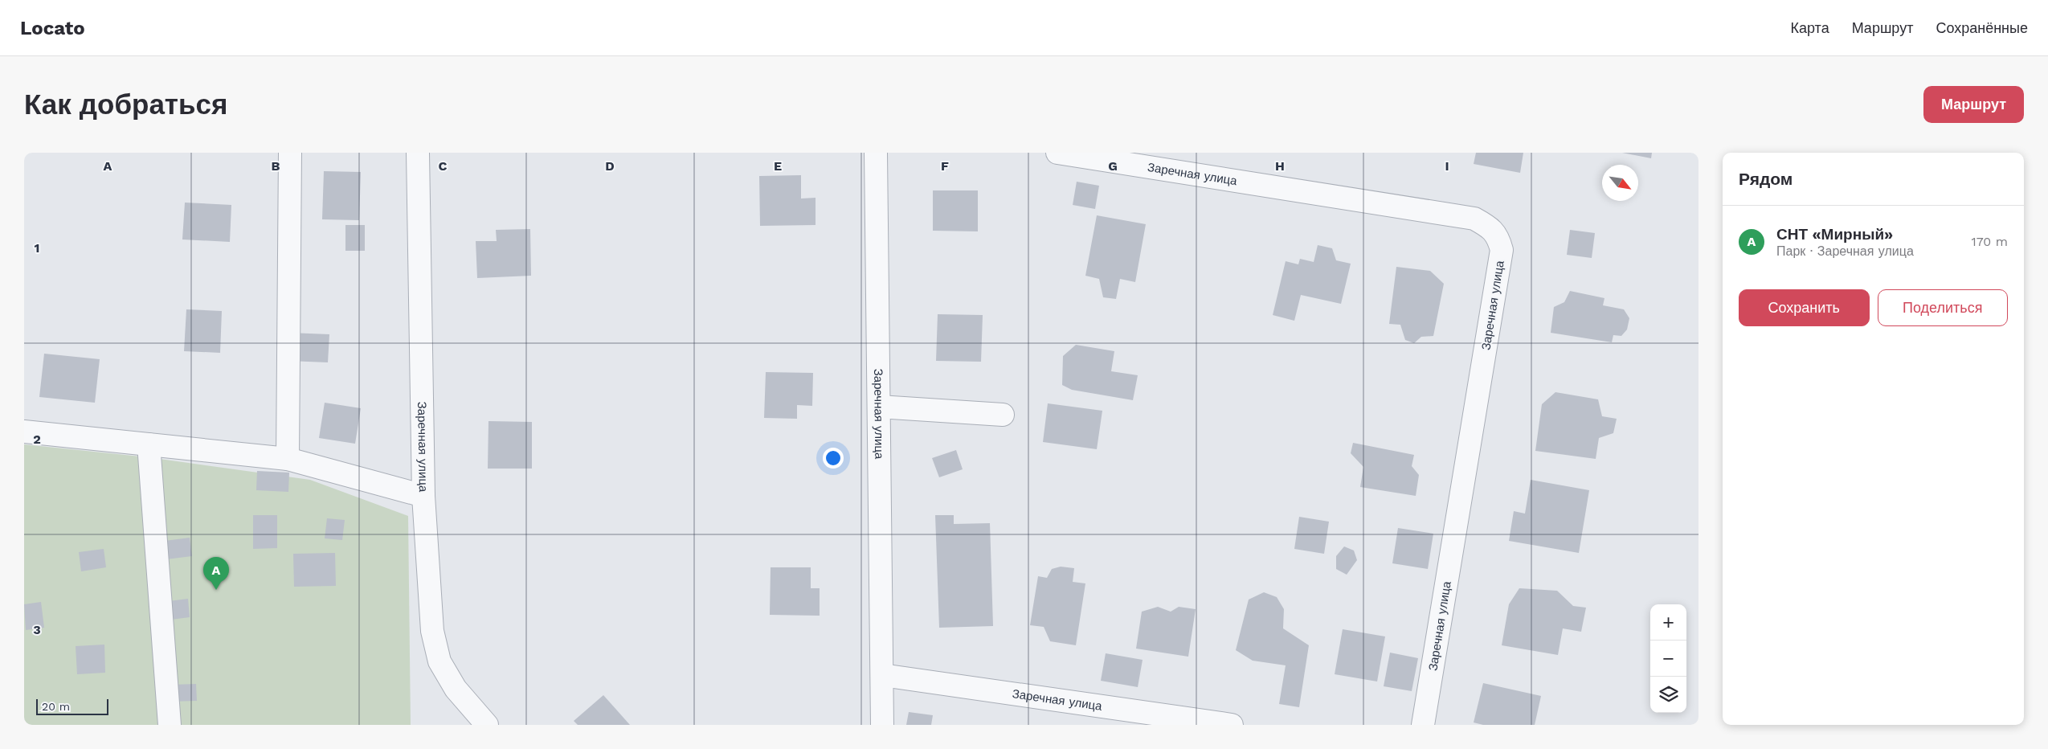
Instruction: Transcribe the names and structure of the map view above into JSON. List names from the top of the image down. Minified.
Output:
{"streets":{"street":["Заречная улица"]},"scale_bar":"20 m","north":"bottom right","page":{"header":"Locato","nav":["Карта","Маршрут","Сохранённые"],"buttons":["Маршрут",["Сохранить","Поделиться"]],"title":"Как добраться","heading":"Рядом","list":[{"mark":"A","name":"СНТ «Мирный»","note":"Парк · Заречная улица","value":"170 m"}],"pins":"A","map_buttons":["+","−"],"scale":"20 m"},"grid":{"columns":["A","B","C","D","E","F","G","H","I"],"rows":["1","2","3"]}}
